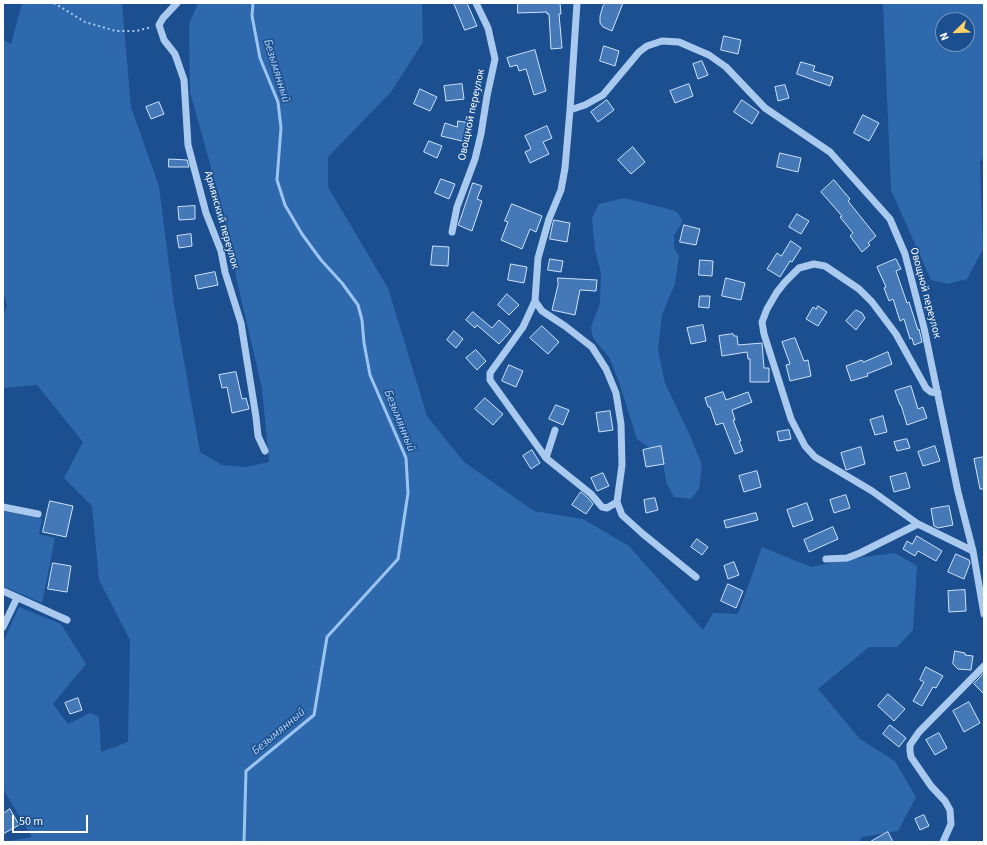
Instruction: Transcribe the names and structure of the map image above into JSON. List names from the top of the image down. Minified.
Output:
{"streets":{"street":["Овощной переулок","Армянский переулок"]},"water":["Безымянный"],"scale_bar":"50 m","north":"bottom left"}
